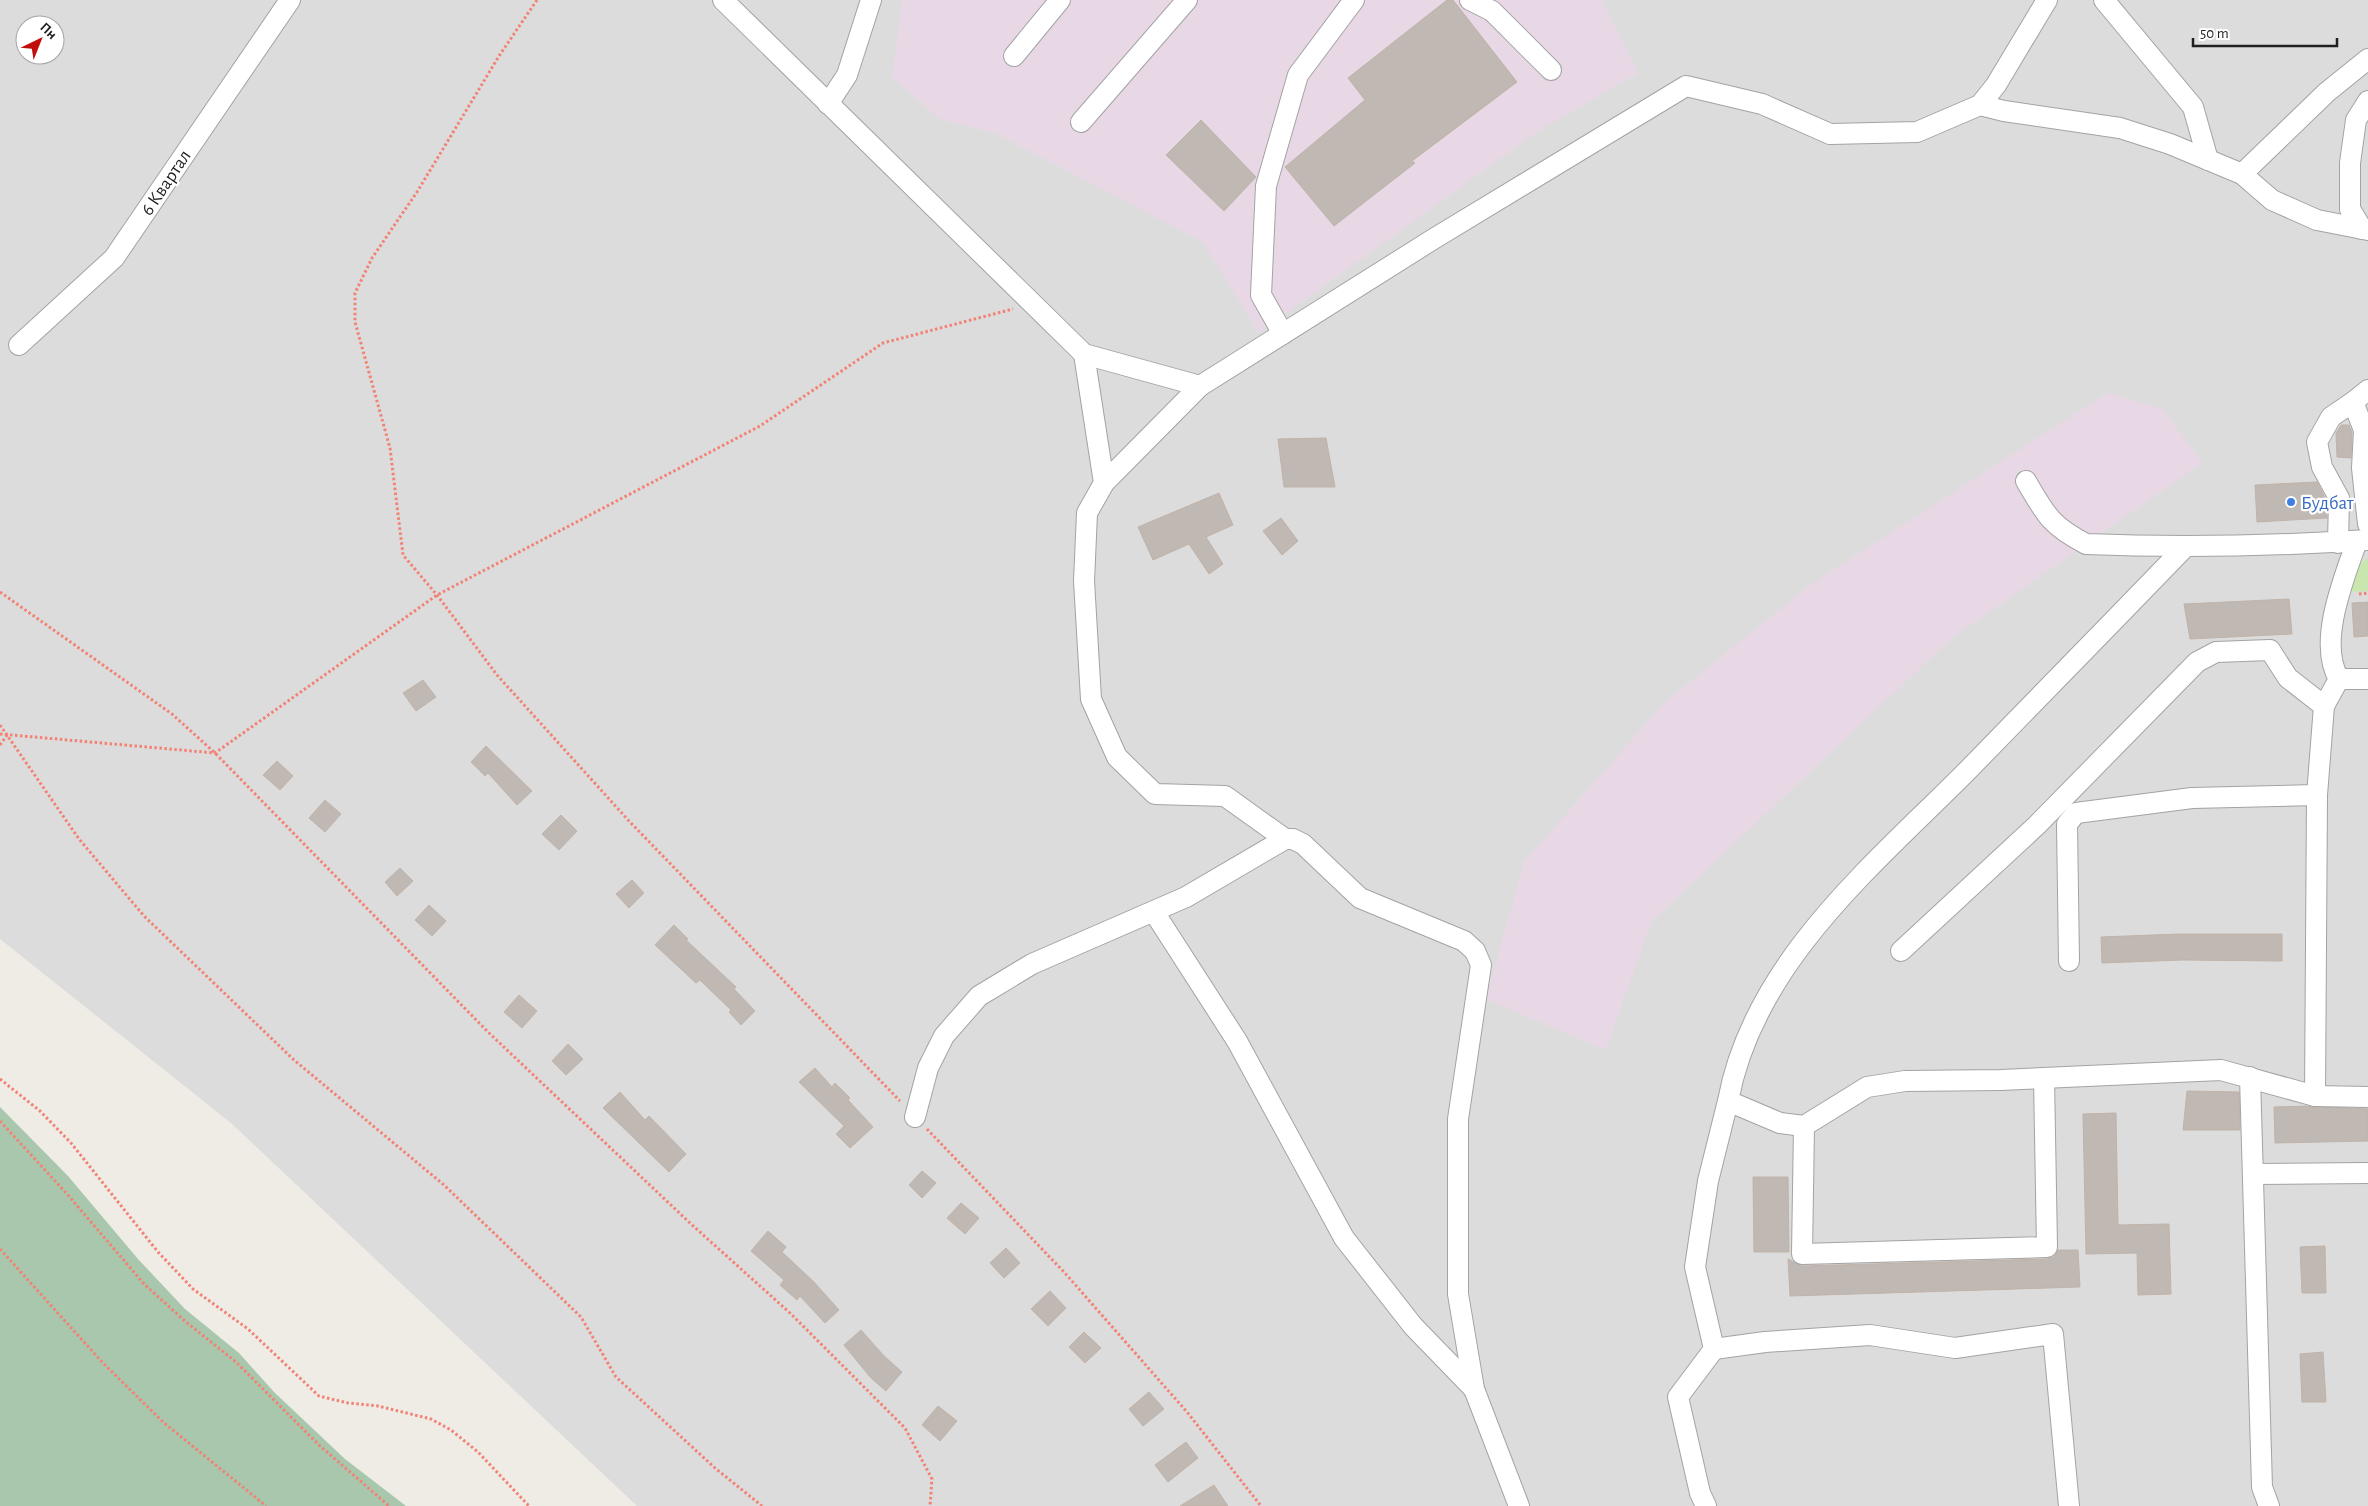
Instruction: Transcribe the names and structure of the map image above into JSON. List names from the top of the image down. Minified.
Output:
{"streets":{"street":["6 Квартал"]},"places":["Будбат"],"scale_bar":"50 m","north":"top right"}
